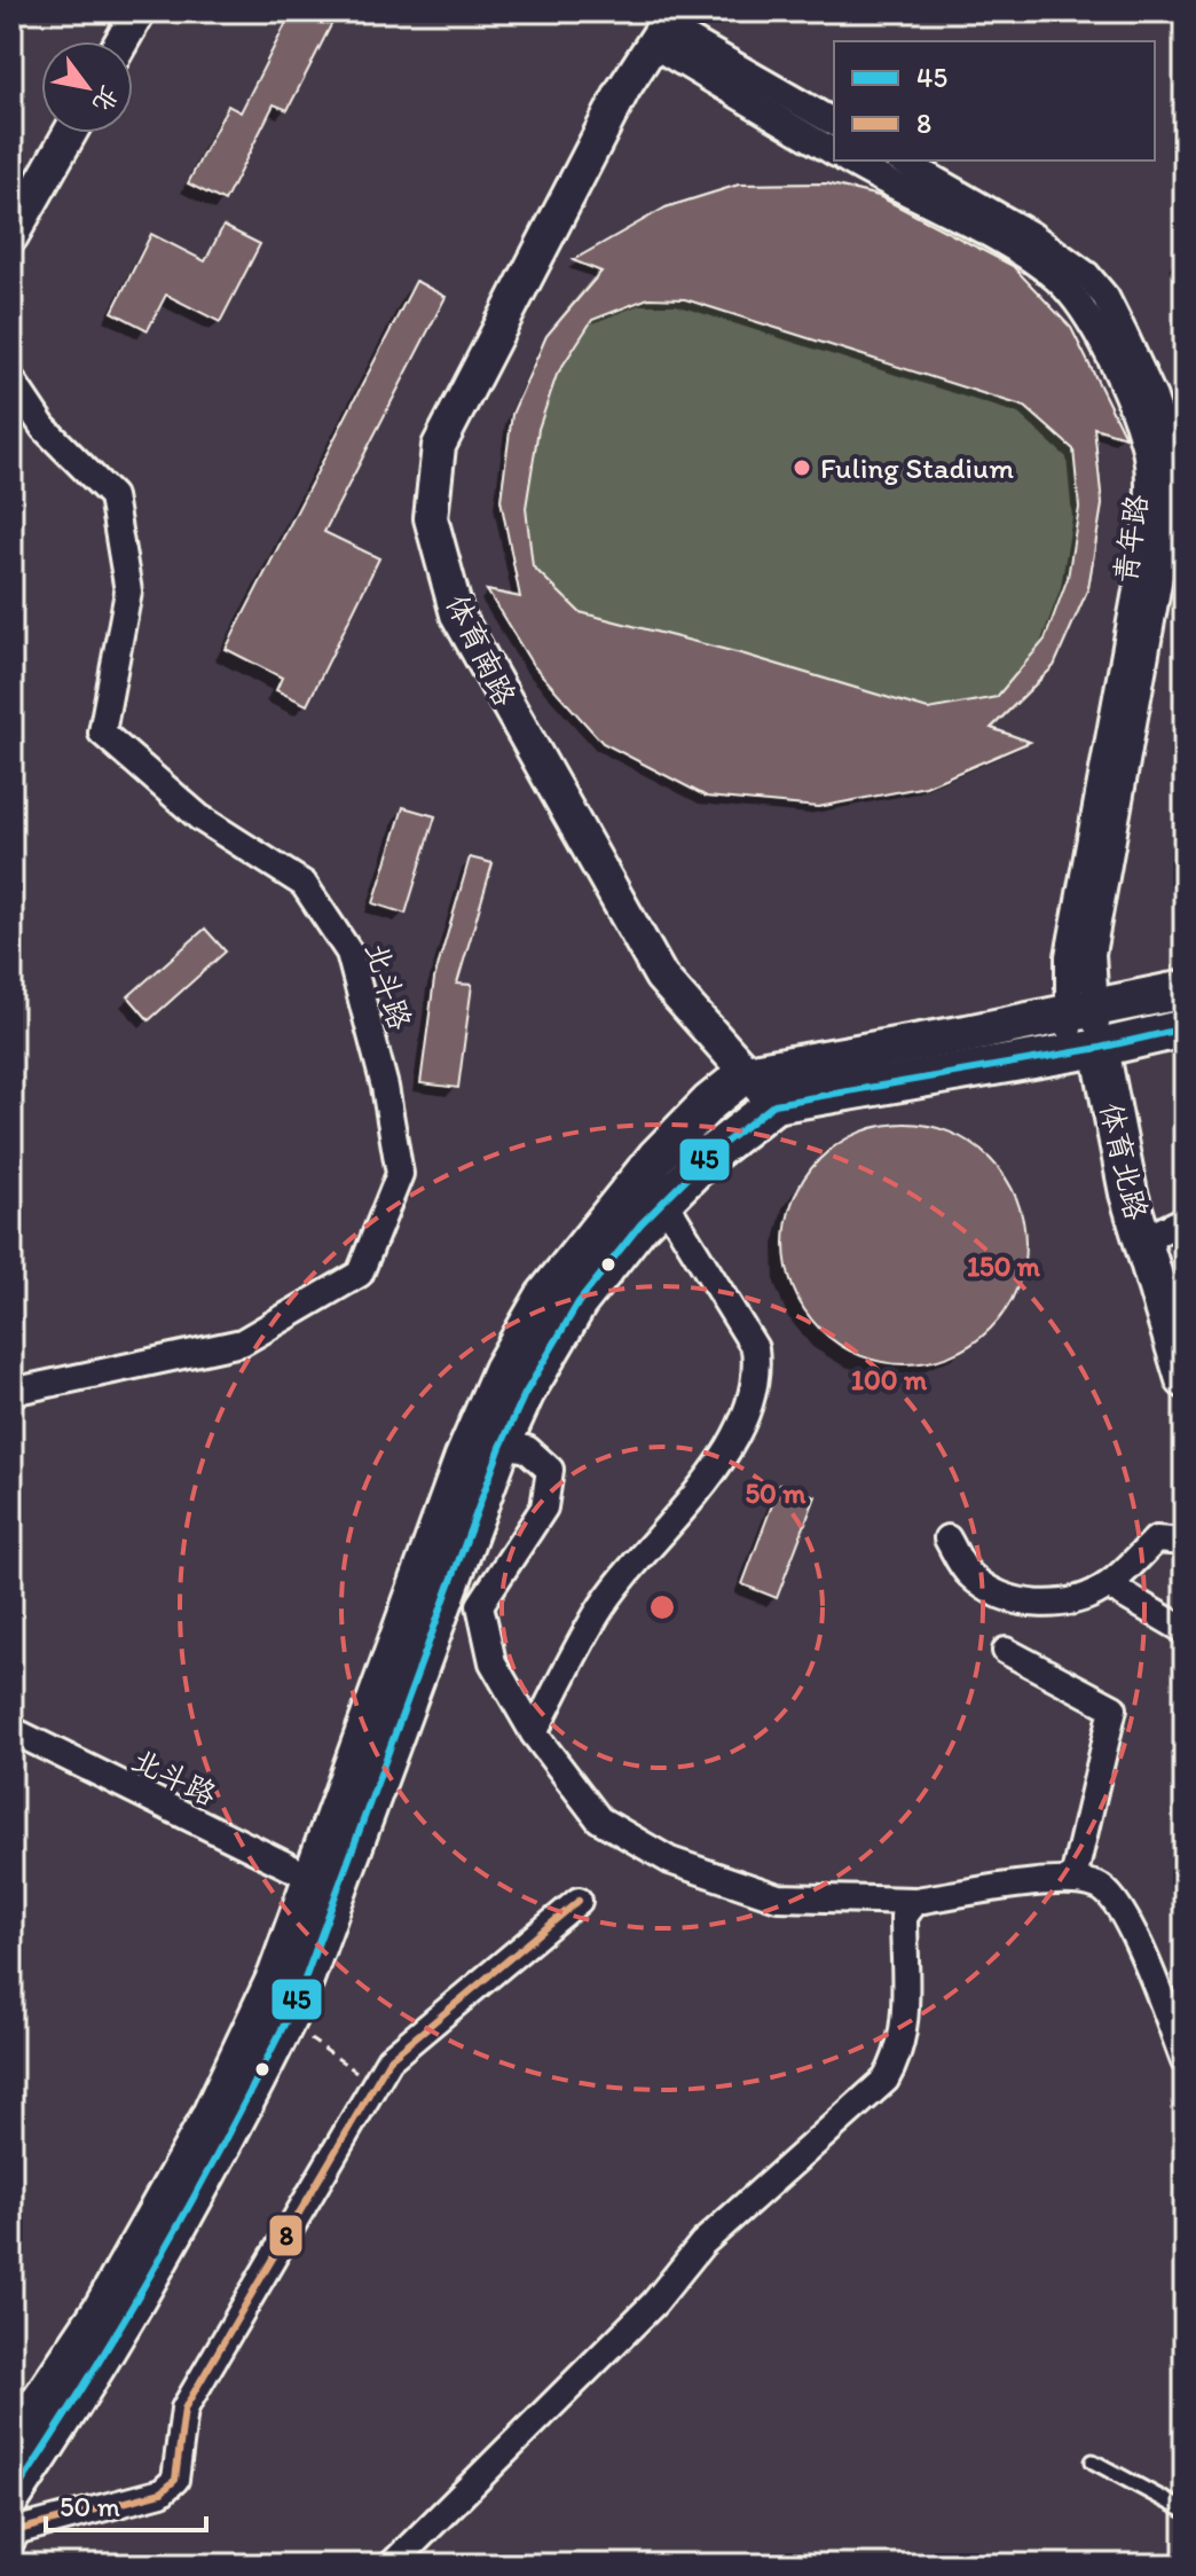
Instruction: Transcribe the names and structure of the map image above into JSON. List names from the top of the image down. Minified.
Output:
{"streets":{"main road":["体育北路"],"street":["青年路","体育南路","北斗路"]},"places":["Fuling Stadium"],"lines":["transit line 45","transit line 8"],"legend":["45","8"],"scale_bar":"50 m","north":"bottom right","rings":["150 m","100 m","50 m"]}
